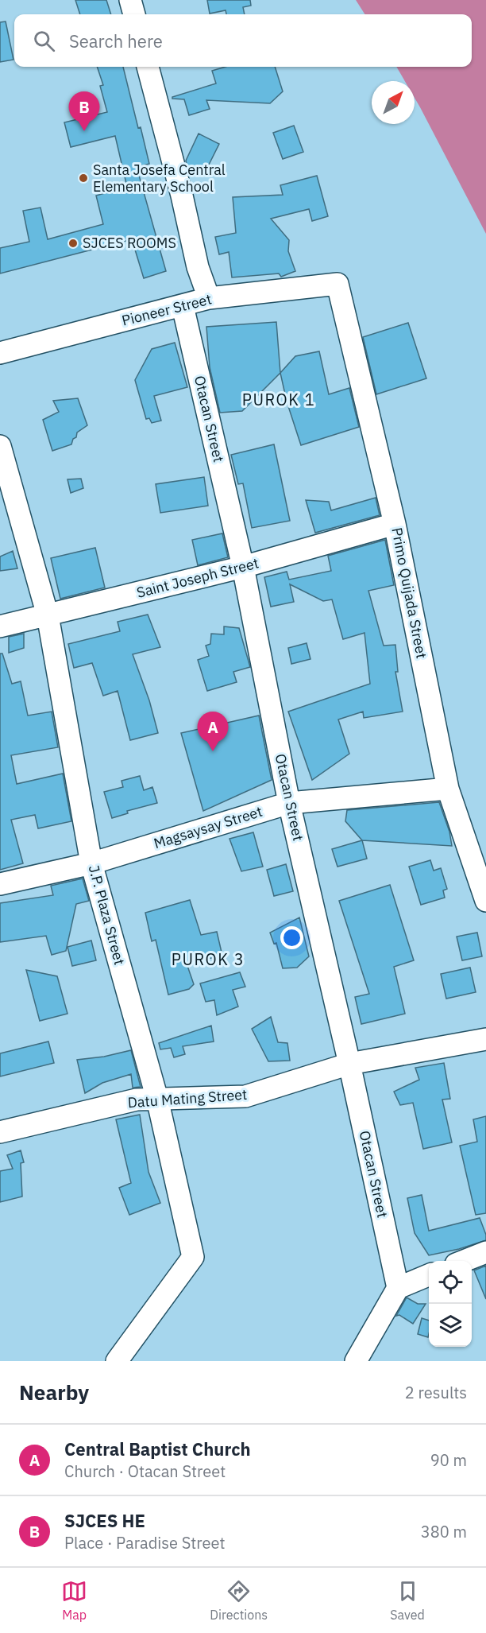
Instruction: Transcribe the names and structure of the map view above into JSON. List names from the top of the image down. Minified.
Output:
{"streets":{"street":["Pioneer Street","Otacan Street","Saint Joseph Street","Primo Quijada Street","Magsaysay Street","J.P. Plaza Street","Datu Mating Street"]},"crossings":[["Pioneer Street","Otacan Street"],["Pioneer Street","Primo Quijada Street"],["Otacan Street","Saint Joseph Street"],["Otacan Street","Magsaysay Street"],["Otacan Street","Datu Mating Street"],["Saint Joseph Street","Primo Quijada Street"],["Saint Joseph Street","J.P. Plaza Street"],["Primo Quijada Street","Magsaysay Street"],["Magsaysay Street","J.P. Plaza Street"],["J.P. Plaza Street","Datu Mating Street"]],"districts":["PUROK 1","PUROK 3"],"places":["Santa Josefa Central Elementary School","SJCES ROOMS"],"north":"top right","page":{"search":"Search here","pins":["B","A"],"heading":["Nearby","2 results"],"list":[{"mark":"A","name":"Central Baptist Church","note":"Church · Otacan Street","value":"90 m"},{"mark":"B","name":"SJCES HE","note":"Place · Paradise Street","value":"380 m"}],"nav":["Map","Directions","Saved"]}}
